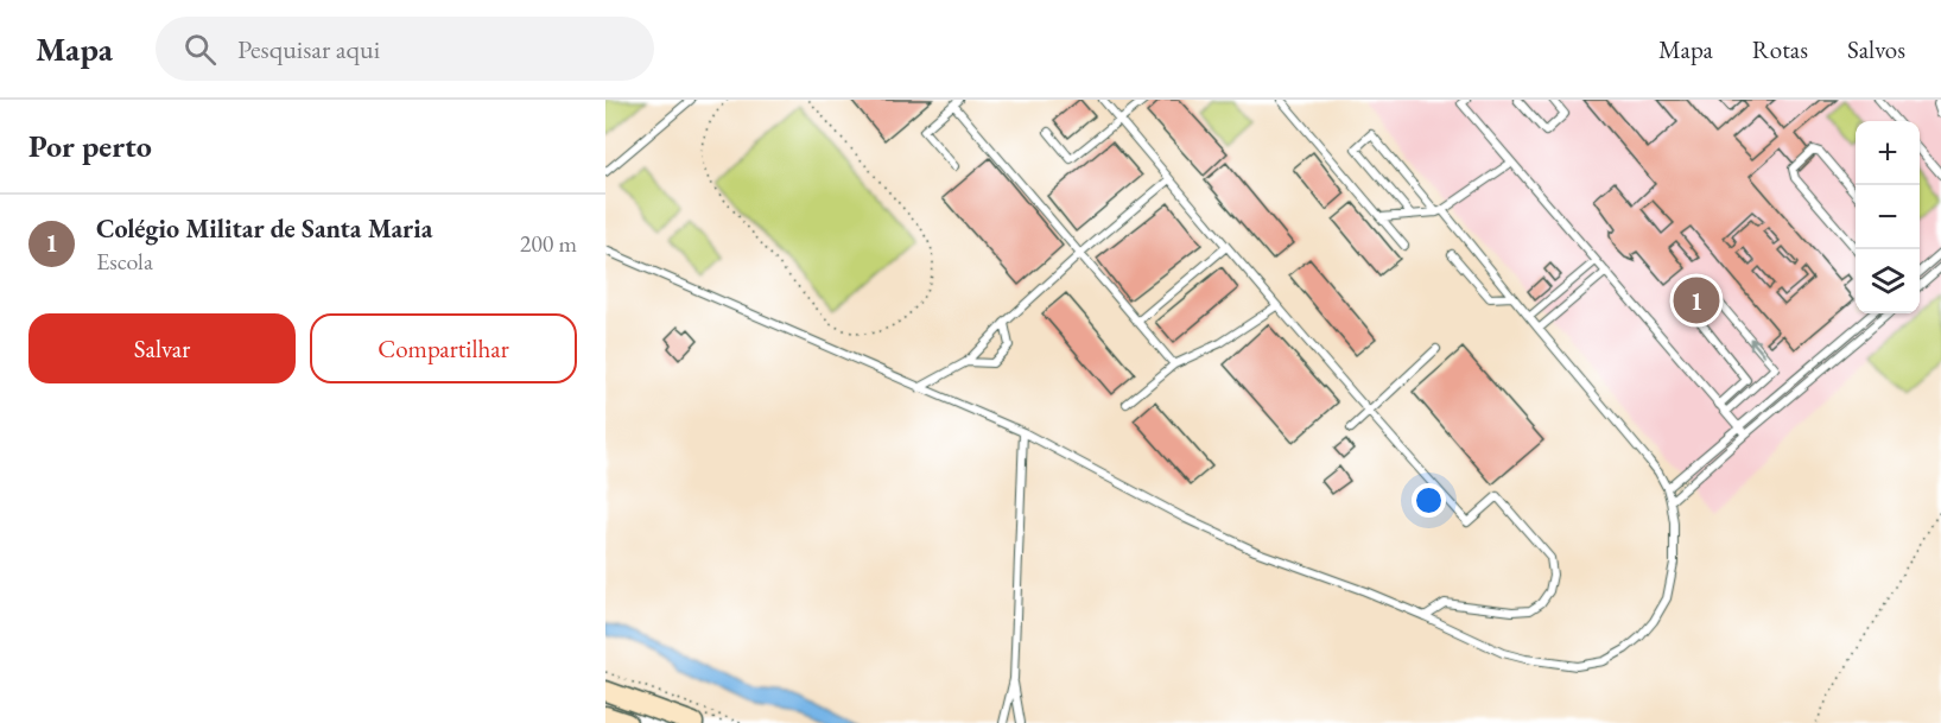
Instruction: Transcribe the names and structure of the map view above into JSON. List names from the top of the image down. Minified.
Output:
{"page":{"header":"Mapa","search":"Pesquisar aqui","nav":["Mapa","Rotas","Salvos"],"heading":"Por perto","map_buttons":["+","−"],"list":[{"mark":"1","name":"Colégio Militar de Santa Maria","note":"Escola","value":"200 m"}],"pins":"1","buttons":["Salvar","Compartilhar"]}}
